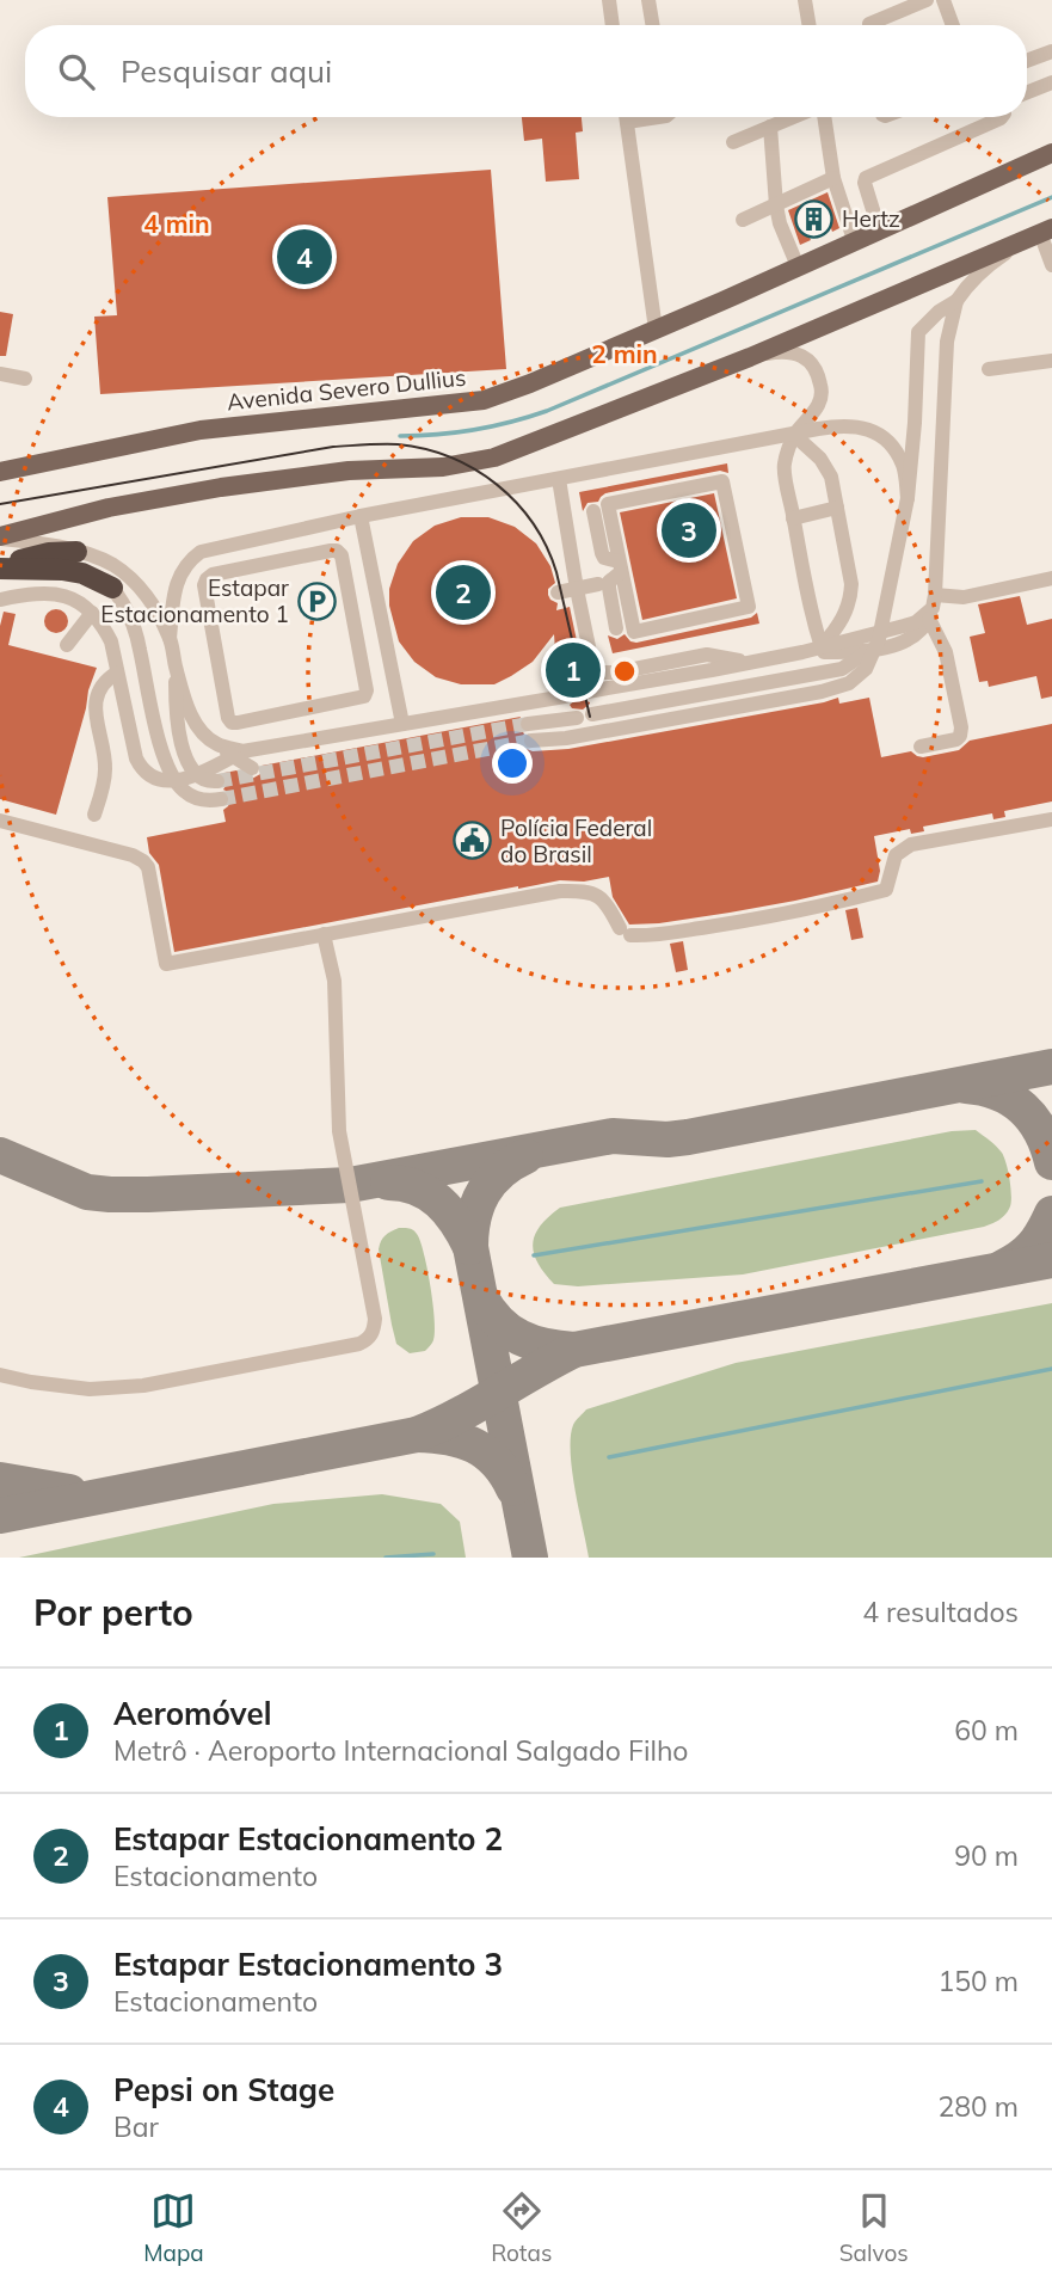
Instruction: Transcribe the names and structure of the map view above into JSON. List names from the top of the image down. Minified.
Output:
{"streets":{"main road":["Avenida Severo Dullius"]},"places":{"building":["Hertz"],"parking":["Estapar Estacionamento 1"],"public building":["Polícia Federal do Brasil"]},"page":{"search":"Pesquisar aqui","pins":["4","3","2","1"],"heading":["Por perto","4 resultados"],"list":[{"mark":"1","name":"Aeromóvel","note":"Metrô · Aeroporto Internacional Salgado Filho","value":"60 m"},{"mark":"2","name":"Estapar Estacionamento 2","note":"Estacionamento","value":"90 m"},{"mark":"3","name":"Estapar Estacionamento 3","note":"Estacionamento","value":"150 m"},{"mark":"4","name":"Pepsi on Stage","note":"Bar","value":"280 m"}],"nav":["Mapa","Rotas","Salvos"]},"rings":["4 min","2 min"]}
